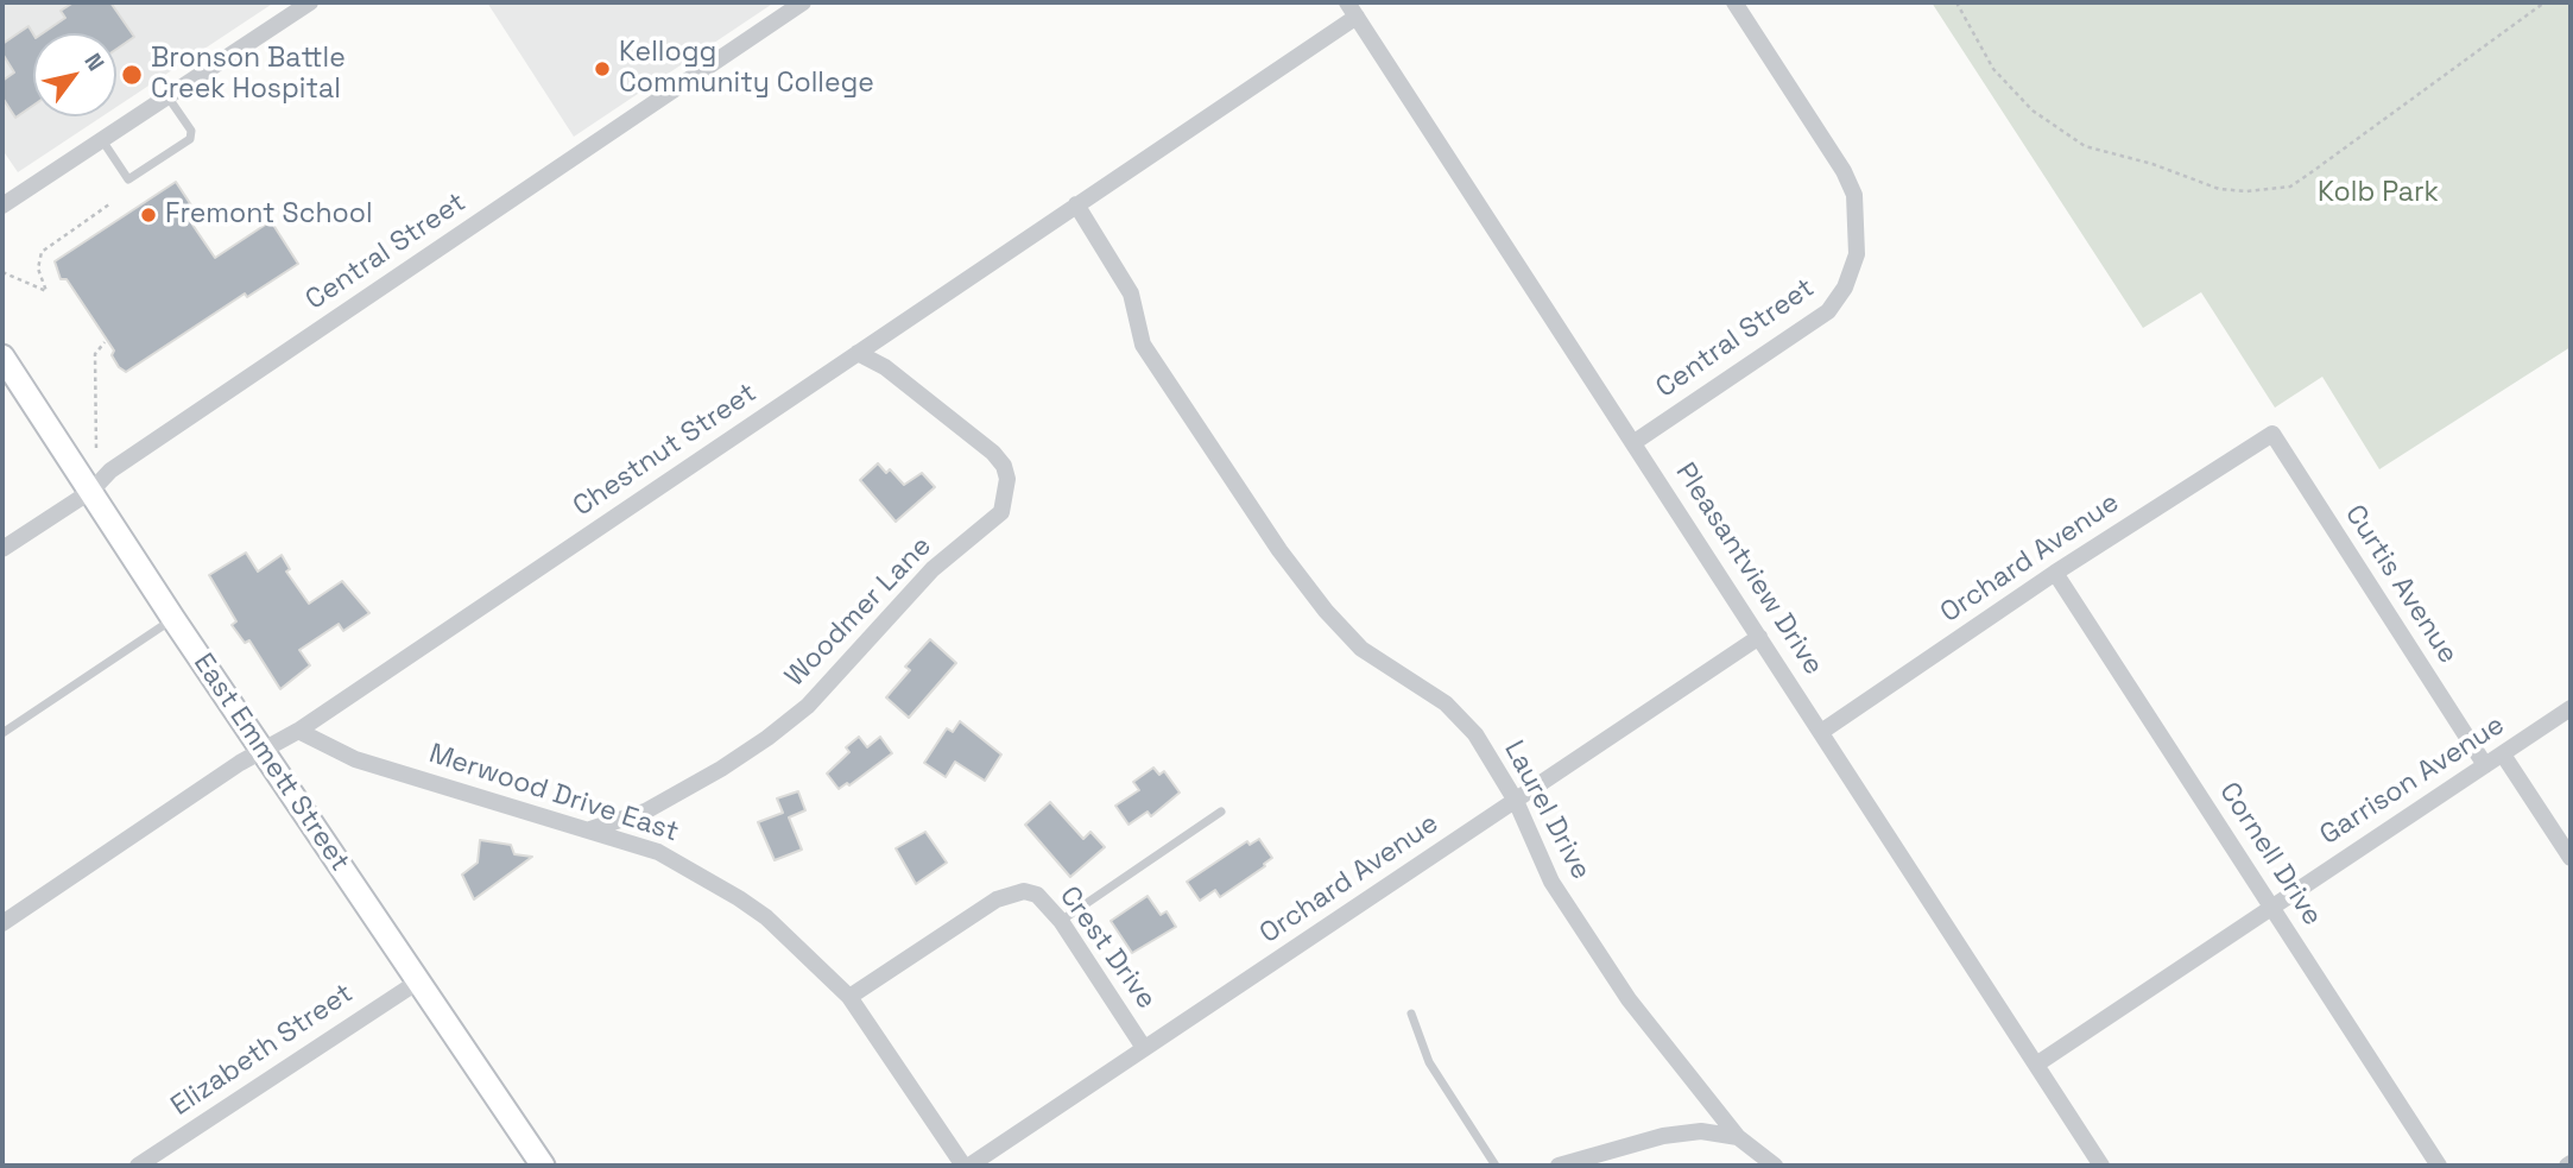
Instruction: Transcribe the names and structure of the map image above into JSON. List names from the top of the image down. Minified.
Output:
{"streets":{"street":["Central Street","Chestnut Street","Orchard Avenue","Pleasantview Drive","Curtis Avenue","Woodmer Lane","East Emmett Street","Garrison Avenue","Merwood Drive East","Laurel Drive","Cornell Drive","Crest Drive","Elizabeth Street"]},"crossings":[["Central Street","Pleasantview Drive"],["Central Street","East Emmett Street"],["Chestnut Street","Pleasantview Drive"],["Chestnut Street","Woodmer Lane"],["Chestnut Street","East Emmett Street"],["Chestnut Street","Merwood Drive East"],["Chestnut Street","Laurel Drive"],["Orchard Avenue","Pleasantview Drive"],["Orchard Avenue","Curtis Avenue"],["Orchard Avenue","Merwood Drive East"],["Orchard Avenue","Laurel Drive"],["Orchard Avenue","Cornell Drive"],["Orchard Avenue","Crest Drive"],["Pleasantview Drive","Garrison Avenue"],["Curtis Avenue","Garrison Avenue"],["Woodmer Lane","Merwood Drive East"],["East Emmett Street","Elizabeth Street"],["Garrison Avenue","Cornell Drive"],["Merwood Drive East","Crest Drive"]],"parks":["Kolb Park"],"places":["Kellogg Community College","Bronson Battle Creek Hospital","Fremont School"],"north":"top right"}
